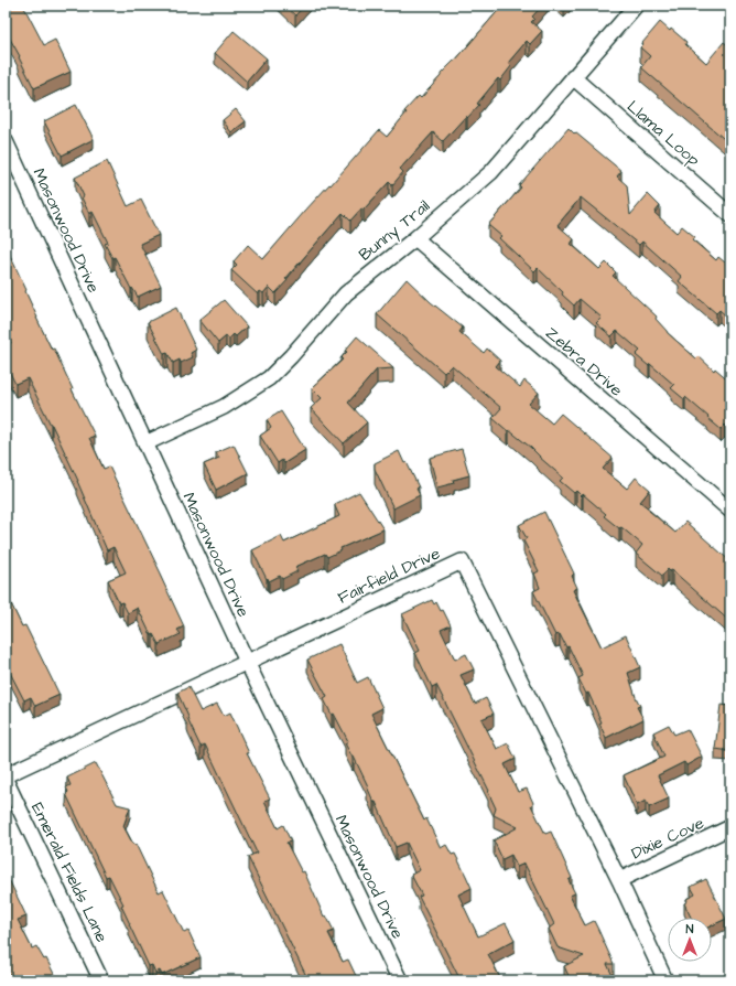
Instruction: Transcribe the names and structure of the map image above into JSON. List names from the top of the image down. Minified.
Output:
{"streets":{"street":["Llama Loop","Masonwood Drive","Bunny Trail","Zebra Drive","Fairfield Drive","Dixie Cove","Emerald Fields Lane"]},"crossings":[["Llama Loop","Bunny Trail"],["Masonwood Drive","Bunny Trail"],["Masonwood Drive","Fairfield Drive"],["Bunny Trail","Zebra Drive"],["Fairfield Drive","Dixie Cove"]],"north":"top"}
